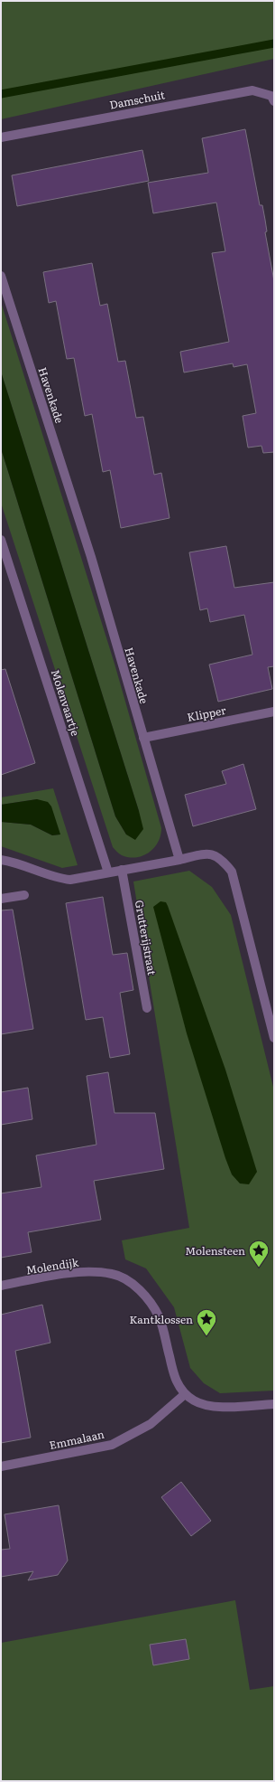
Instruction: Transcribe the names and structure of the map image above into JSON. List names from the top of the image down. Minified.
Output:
{"streets":{"street":["Damschuit","Havenkade","Molenvaartje","Klipper","Grutterijstraat","Molendijk","Emmalaan"]},"crossings":[["Havenkade","Klipper"],["Molendijk","Emmalaan"]],"places":{"place":["Molensteen","Kantklossen"]}}
